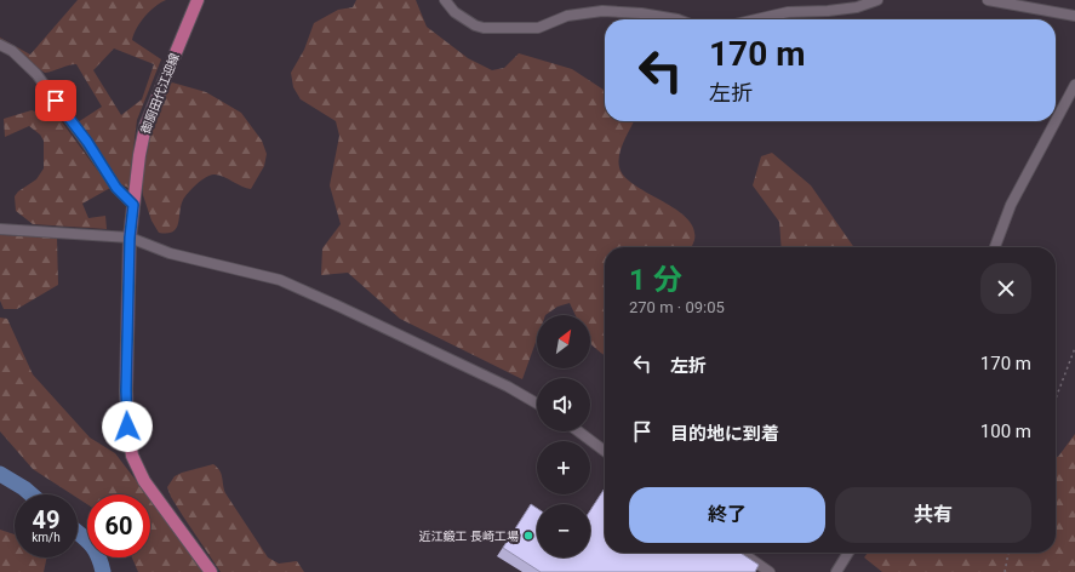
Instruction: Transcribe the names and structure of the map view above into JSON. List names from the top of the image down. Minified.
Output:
{"streets":{"main road":["御厨田代江迎線"]},"places":["近江鍛工 長崎工場"],"north":"top right","page":{"turn":["170 m","左折"],"heading":["1 分","270 m · 09:05"],"map_buttons":["+","−"],"list":[{"name":"左折","value":"170 m"},{"name":"目的地に到着","value":"100 m"}],"buttons":["終了","共有"],"speed":"49 km/h","limit":"60"}}
